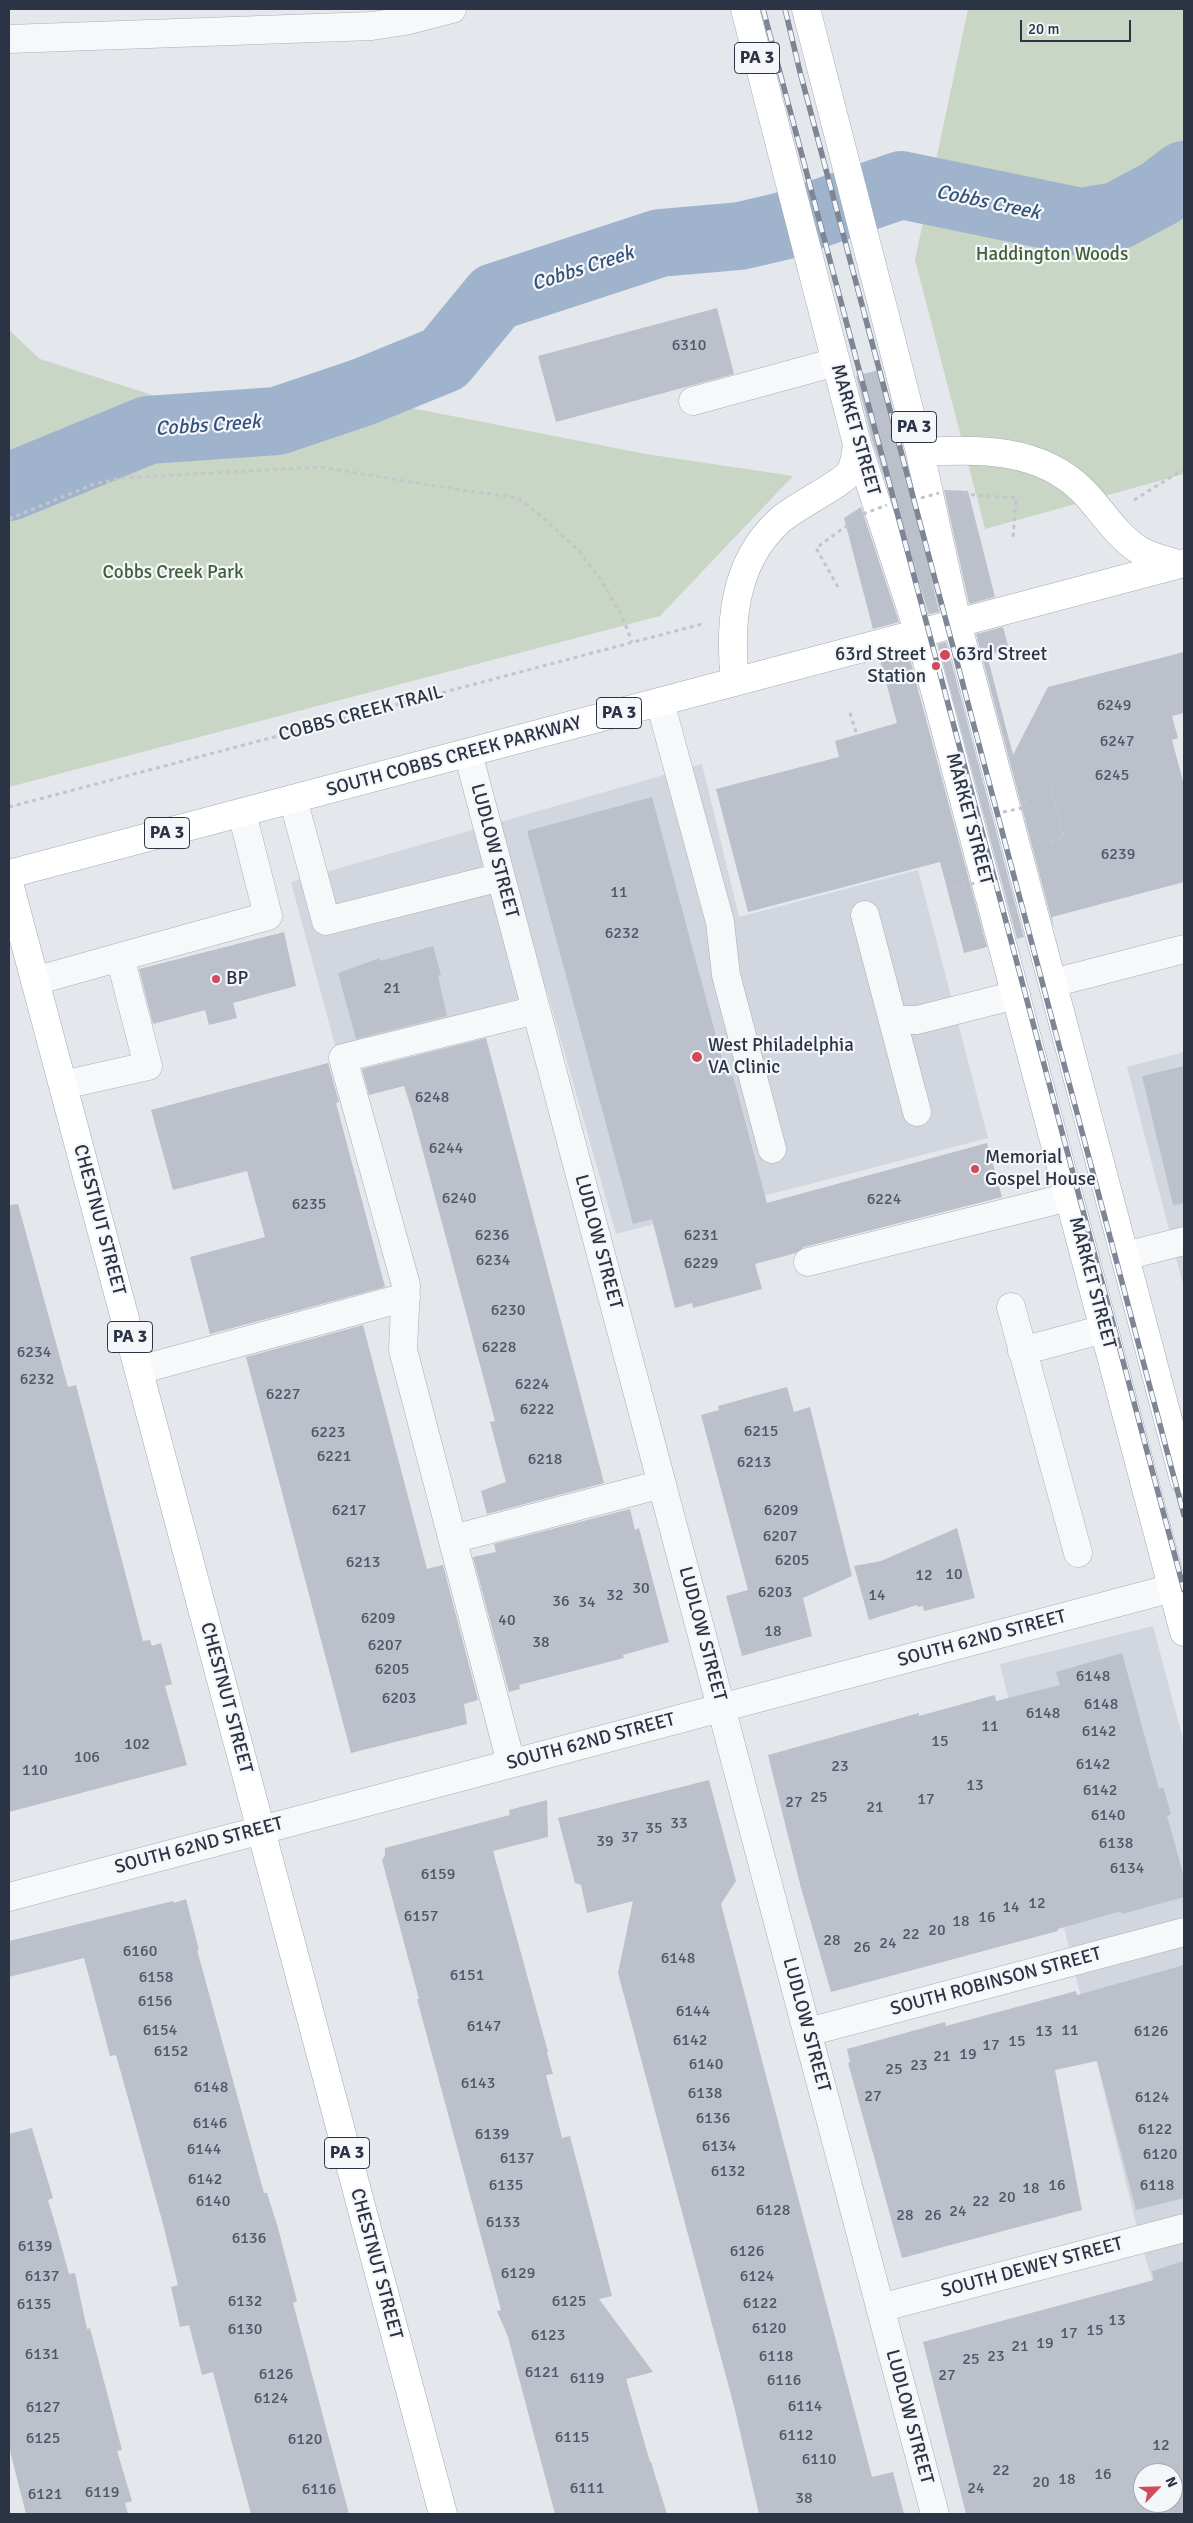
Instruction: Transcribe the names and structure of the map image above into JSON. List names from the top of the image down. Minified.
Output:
{"streets":{"main road":["PA 3","MARKET STREET","SOUTH COBBS CREEK PARKWAY","CHESTNUT STREET"],"street":["LUDLOW STREET","SOUTH 62ND STREET","SOUTH ROBINSON STREET","SOUTH DEWEY STREET"],"path":["COBBS CREEK TRAIL"]},"crossings":[["PA 3","MARKET STREET"],["PA 3","SOUTH COBBS CREEK PARKWAY"],["MARKET STREET","SOUTH COBBS CREEK PARKWAY"],["MARKET STREET","SOUTH 62ND STREET"],["SOUTH COBBS CREEK PARKWAY","LUDLOW STREET"],["LUDLOW STREET","SOUTH 62ND STREET"],["LUDLOW STREET","SOUTH ROBINSON STREET"],["LUDLOW STREET","SOUTH DEWEY STREET"],["CHESTNUT STREET","SOUTH 62ND STREET"]],"water":["Cobbs Creek"],"parks":["Haddington Woods","Cobbs Creek Park"],"places":["63rd Street","63rd Street Station","BP","West Philadelphia VA Clinic","Memorial Gospel House"],"house_numbers":["6310","6249","6247","6245","6239","11","6232","21","6248","6244","6240","6224","6235","6236","6231","6234","6229","6230","6228","6234","6232","6224","6227","6222","6215","6223","6221","6218","6213","6217","6209","6207","6205","6213","10","12","30","6203","32","14","36","34","6209","40","18","38","6207","6205","6148","6203","6148","6148","11","6142","15","102","106","6142","23","110","13","6142","25","17","27","21","6140","33","35","37","39","6138","6134","6159","12","14","6157","16","18","20","22","28","24","26","6160","6148","6151","6158","6156","6144","6147","6154","11","13","6126","6142","15","17","6152","19","21","6140","23","25","6143","6148","6138","27","6124","6136","6146","6122","6139","6134","6144","6120","6137","6132","6142","6135","16","6118","18","20","6140","22","6128","24","28","26","6133","6136","6139","6126","6129","6137","6124","6132","6125","6122","6135","13","6120","6130","15","17","6123","19","21","6131","6118","23","25","6121","6126","27","6119","6116","6124","6114","6127","6112","6115","6125","6120","12","6110","22","16","18","20","6111","24","6116","6119","6121","38"],"scale_bar":"20 m","north":"top right"}
